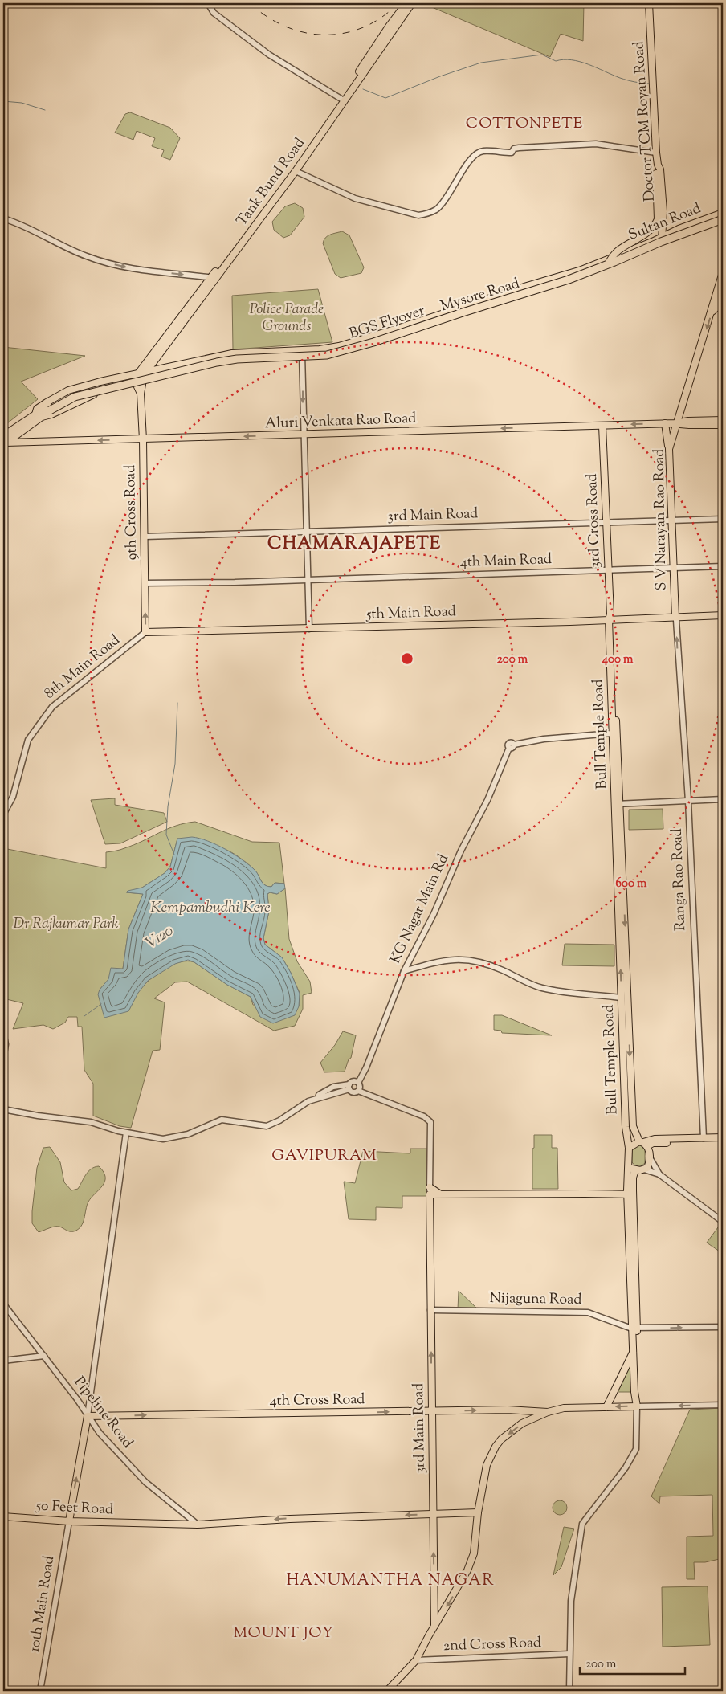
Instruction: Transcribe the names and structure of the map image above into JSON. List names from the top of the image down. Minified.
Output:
{"streets":{"highway":["BGS Flyover"],"main road":["Doctor TCM Royan Road","Tank Bund Road","Sultan Road","Mysore Road","Aluri Venkata Rao Road","9th Cross Road","3rd Main Road","S V Narayan Rao Road","3rd Cross Road","5th Main Road","Bull Temple Road","4th Cross Road","50 Feet Road"],"street":["4th Main Road","8th Main Road","Ranga Rao Road","KG Nagar Main Rd","Nijaguna Road","Pipeline Road","10th Main Road","2nd Cross Road"]},"crossings":[["Doctor TCM Royan Road","Sultan Road"],["Doctor TCM Royan Road","Mysore Road"],["Tank Bund Road","Mysore Road"],["Sultan Road","Mysore Road"],["Mysore Road","BGS Flyover"],["Mysore Road","9th Cross Road"],["Aluri Venkata Rao Road","9th Cross Road"],["Aluri Venkata Rao Road","S V Narayan Rao Road"],["Aluri Venkata Rao Road","3rd Cross Road"],["9th Cross Road","3rd Main Road"],["9th Cross Road","4th Main Road"],["9th Cross Road","5th Main Road"],["9th Cross Road","8th Main Road"],["3rd Main Road","S V Narayan Rao Road"],["3rd Main Road","3rd Cross Road"],["3rd Main Road","Nijaguna Road"],["3rd Main Road","4th Cross Road"],["3rd Main Road","50 Feet Road"],["S V Narayan Rao Road","4th Main Road"],["S V Narayan Rao Road","5th Main Road"],["S V Narayan Rao Road","Ranga Rao Road"],["3rd Cross Road","4th Main Road"],["3rd Cross Road","5th Main Road"],["3rd Cross Road","Bull Temple Road"],["5th Main Road","8th Main Road"],["5th Main Road","Bull Temple Road"],["5th Main Road","Ranga Rao Road"],["Bull Temple Road","KG Nagar Main Rd"],["4th Cross Road","Pipeline Road"],["Pipeline Road","50 Feet Road"],["50 Feet Road","10th Main Road"]],"one_way":["Aluri Venkata Rao Road","Ranga Rao Road","4th Cross Road","50 Feet Road"],"districts":["COTTONPETE","CHAMARAJAPETE","GAVIPURAM","HANUMANTHA NAGAR","MOUNT JOY"],"water":["Kempambudhi Kere","V120"],"parks":["Police Parade Grounds","Dr Rajkumar Park"],"scale_bar":"200 m","rings":["200 m","400 m","600 m"]}
